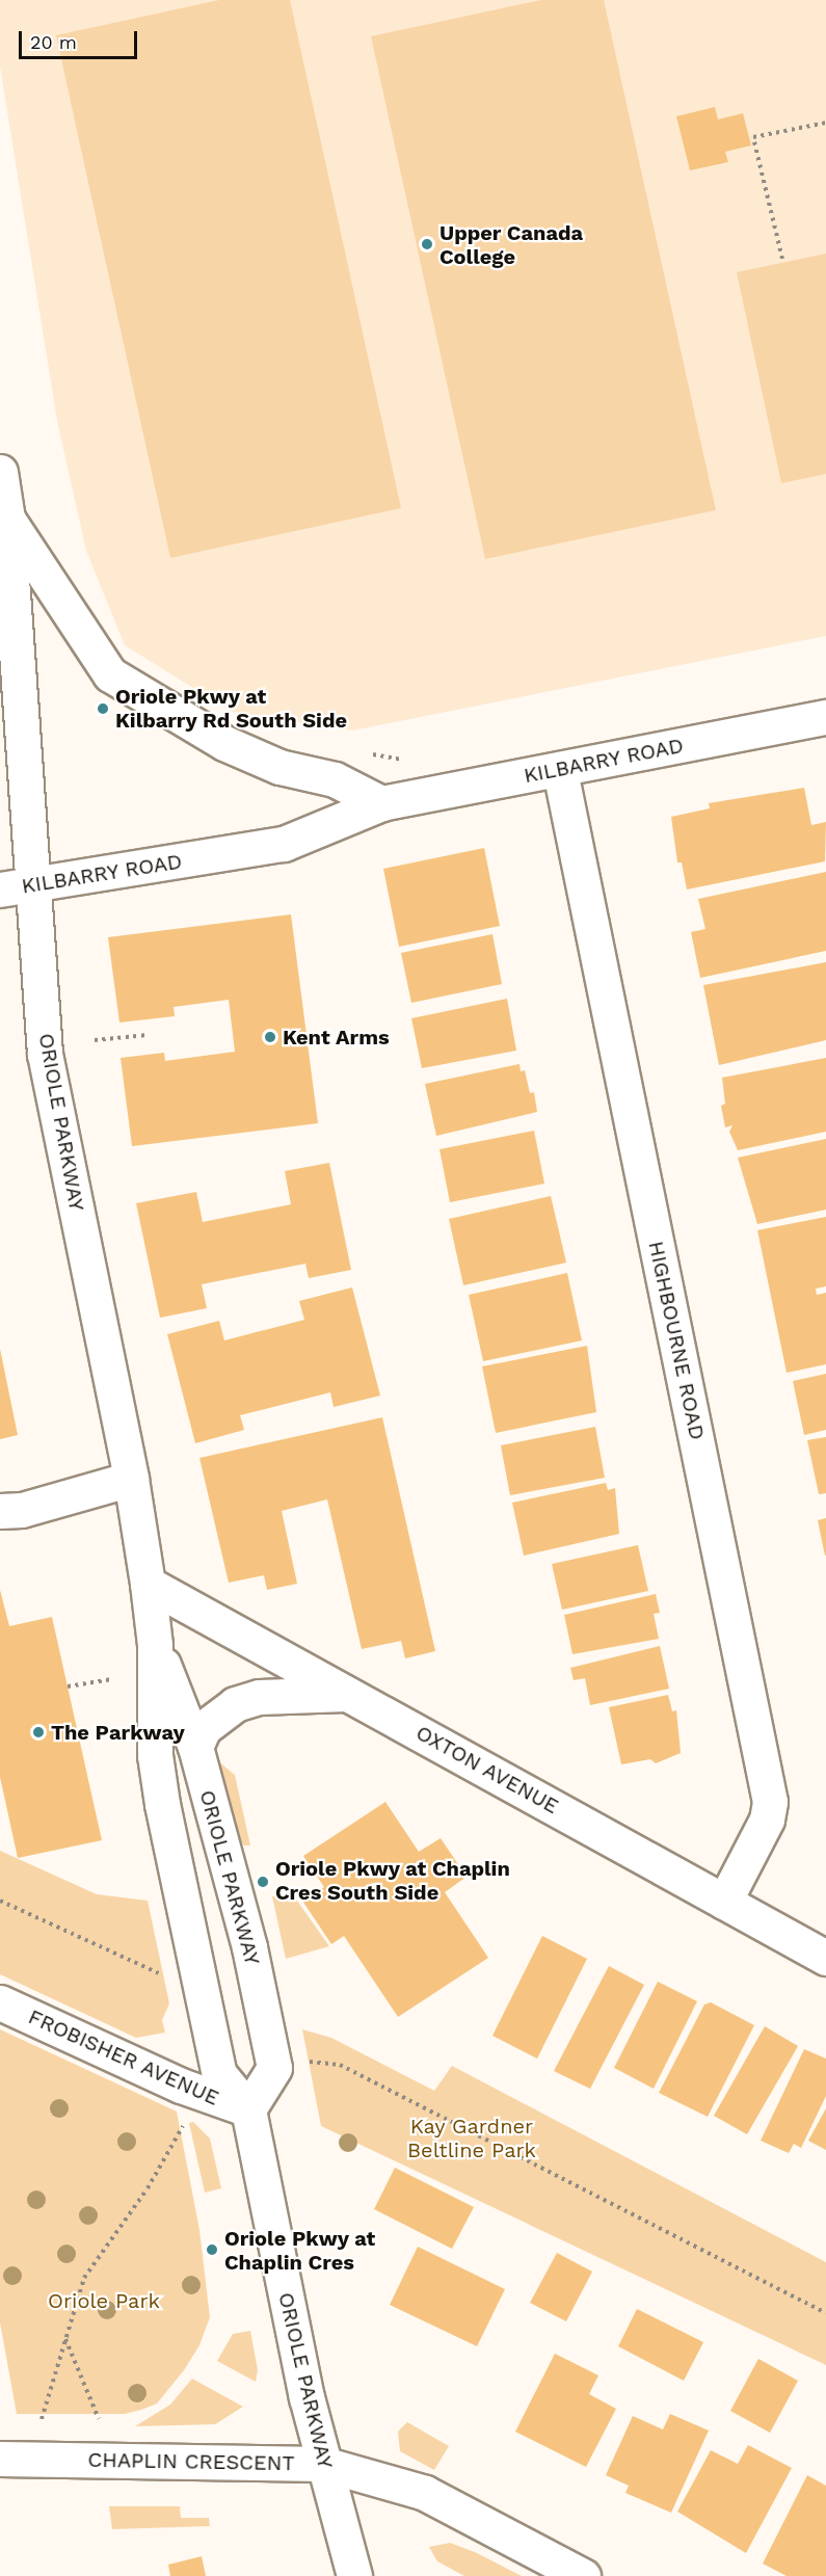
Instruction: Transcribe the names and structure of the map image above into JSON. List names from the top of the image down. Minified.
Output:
{"streets":{"street":["KILBARRY ROAD","ORIOLE PARKWAY","HIGHBOURNE ROAD","OXTON AVENUE","FROBISHER AVENUE","CHAPLIN CRESCENT"]},"crossings":[["KILBARRY ROAD","ORIOLE PARKWAY"],["KILBARRY ROAD","HIGHBOURNE ROAD"],["ORIOLE PARKWAY","OXTON AVENUE"],["ORIOLE PARKWAY","FROBISHER AVENUE"],["ORIOLE PARKWAY","CHAPLIN CRESCENT"],["HIGHBOURNE ROAD","OXTON AVENUE"]],"parks":["Kay Gardner Beltline Park","Oriole Park"],"places":["Upper Canada College","Oriole Pkwy at Kilbarry Rd South Side","Kent Arms","The Parkway","Oriole Pkwy at Chaplin Cres South Side","Oriole Pkwy at Chaplin Cres"],"scale_bar":"20 m"}
